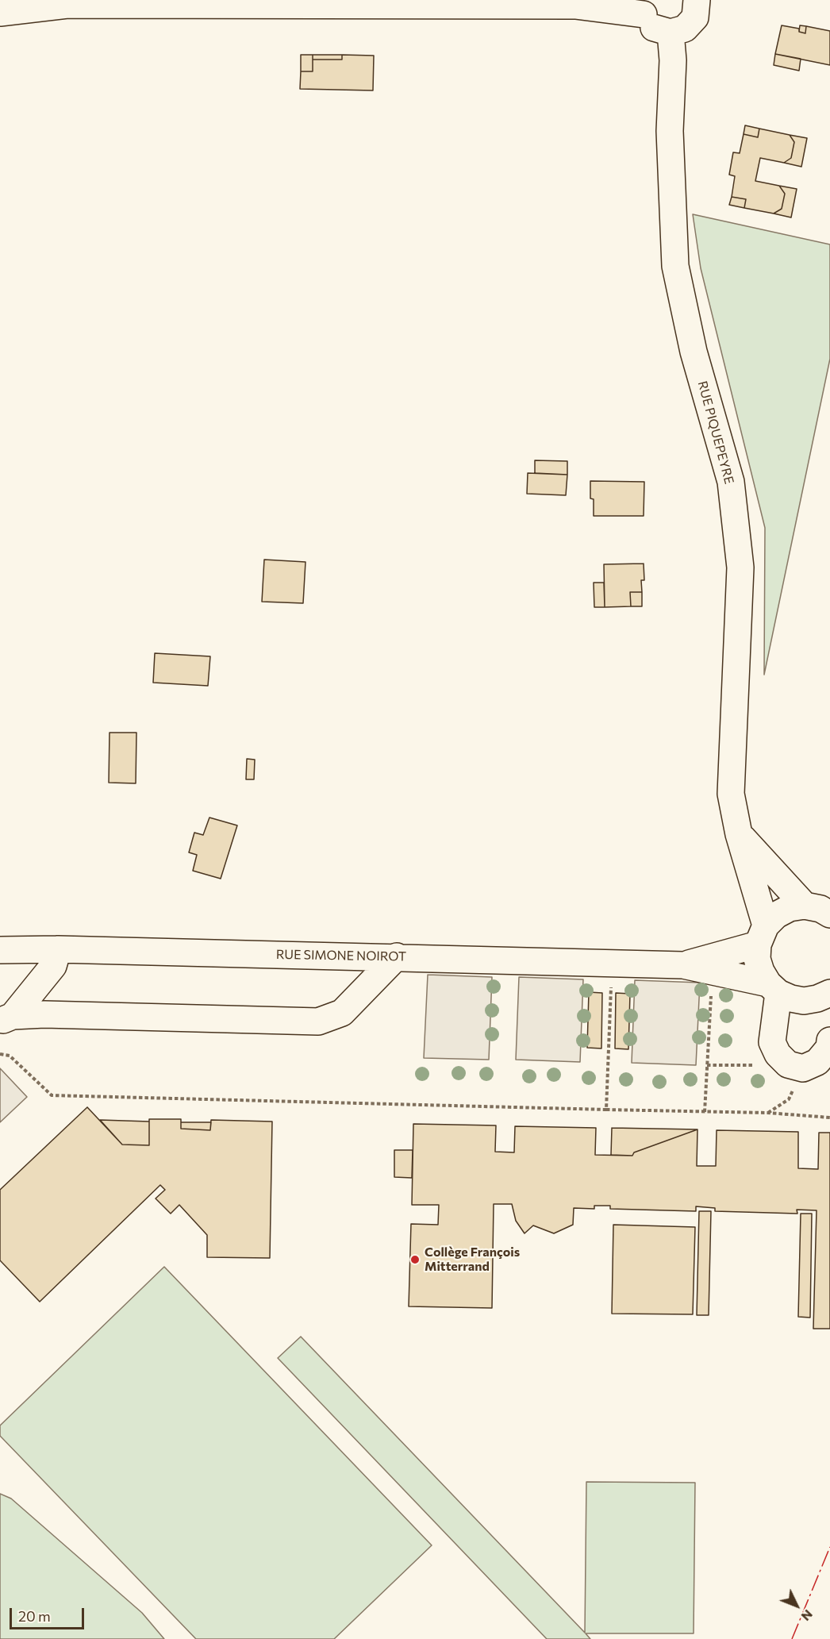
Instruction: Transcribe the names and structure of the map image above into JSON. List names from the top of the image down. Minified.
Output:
{"streets":{"street":["RUE PIQUEPEYRE","RUE SIMONE NOIROT"]},"crossings":[["RUE PIQUEPEYRE","RUE SIMONE NOIROT"]],"places":["Collège François Mitterrand"],"scale_bar":"20 m","north":"bottom right"}
